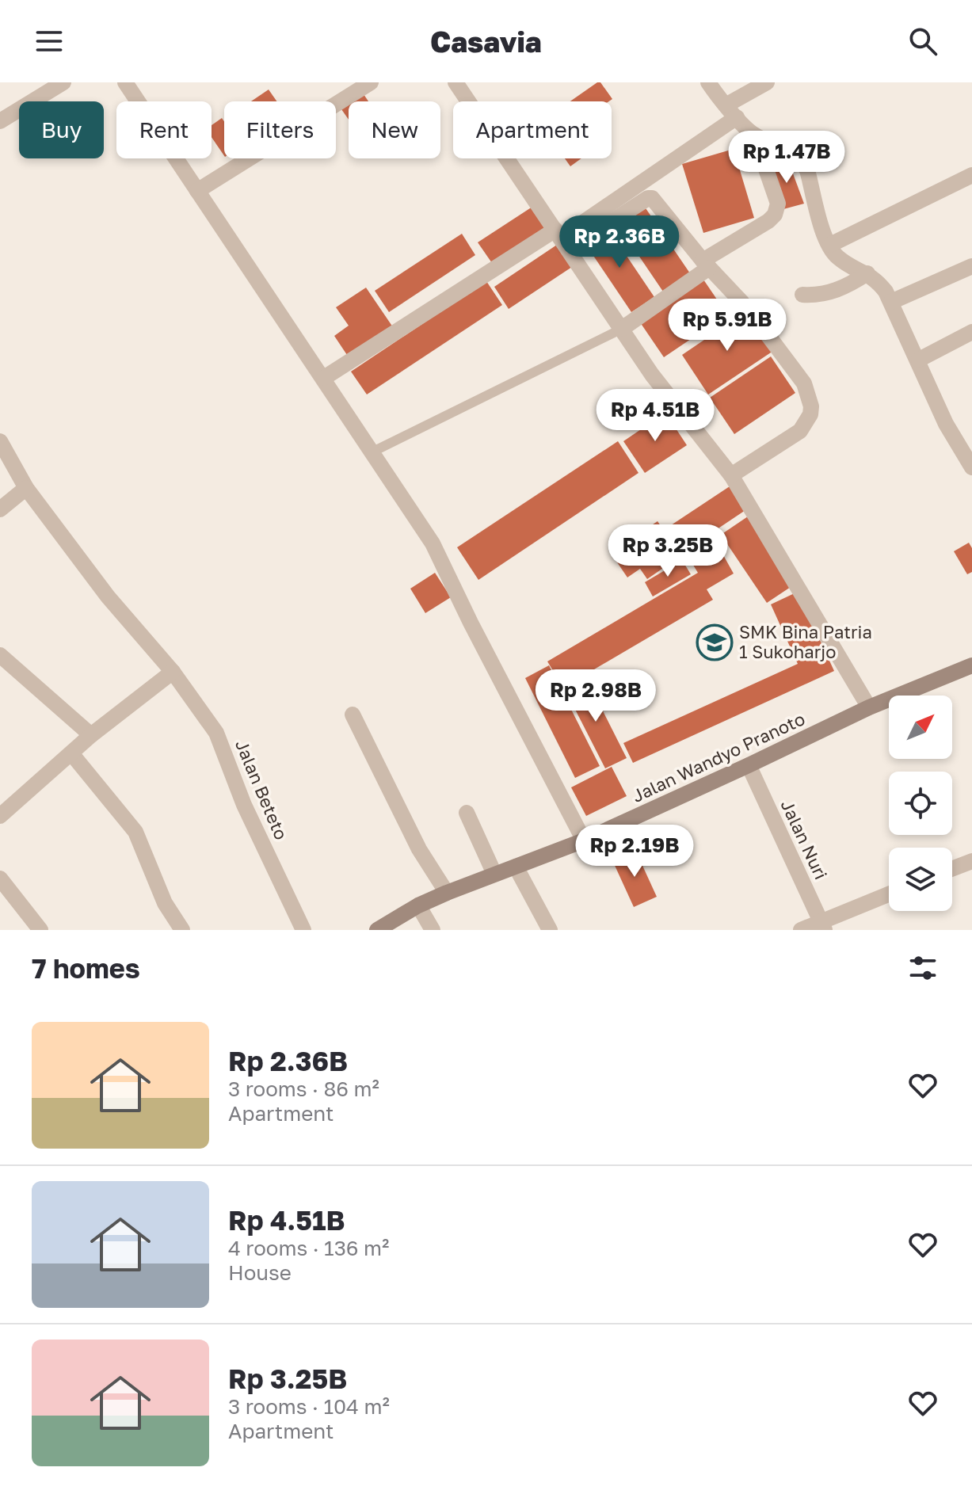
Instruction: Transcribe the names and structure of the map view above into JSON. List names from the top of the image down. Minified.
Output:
{"streets":{"street":["Jalan Wandyo Pranoto","Jalan Beteto","Jalan Nuri"]},"crossings":[["Jalan Wandyo Pranoto","Jalan Nuri"]],"places":{"school or university":["SMK Bina Patria 1 Sukoharjo"]},"north":"top right","page":{"header":"Casavia","chip":["Buy","Rent","Filters","New","Apartment"],"price":["Rp 1.47B","Rp 2.36B","Rp 5.91B","Rp 4.51B","Rp 3.25B","Rp 2.98B","Rp 2.19B"],"heading":"7 homes","list":[{"name":"Rp 2.36B","note":"3 rooms · 86 m² · Apartment"},{"name":"Rp 4.51B","note":"4 rooms · 136 m² · House"},{"name":"Rp 3.25B","note":"3 rooms · 104 m² · Apartment"}]}}
